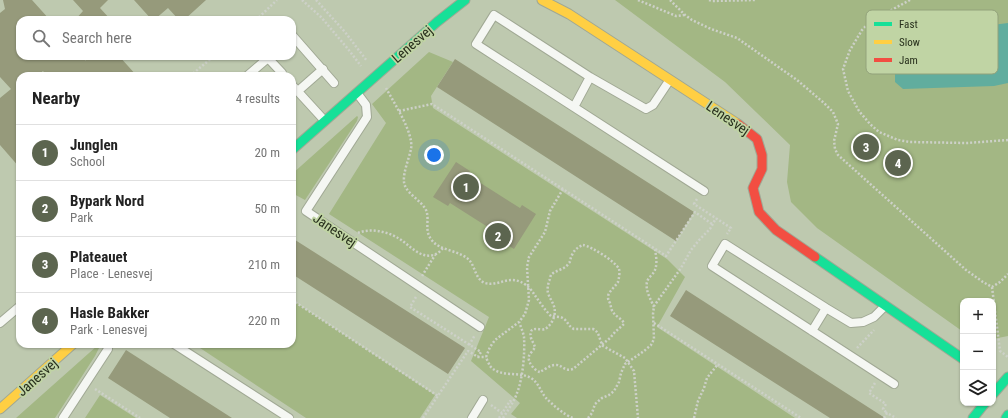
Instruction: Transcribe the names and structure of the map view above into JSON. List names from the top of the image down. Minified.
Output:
{"streets":{"street":["Lenesvej","Janesvej"]},"legend":["Fast","Slow","Jam"],"page":{"search":"Search here","heading":["Nearby","4 results"],"list":[{"mark":"1","name":"Junglen","note":"School","value":"20 m"},{"mark":"2","name":"Bypark Nord","note":"Park","value":"50 m"},{"mark":"3","name":"Plateauet","note":"Place · Lenesvej","value":"210 m"},{"mark":"4","name":"Hasle Bakker","note":"Park · Lenesvej","value":"220 m"}],"pins":["3","4","1","2"],"map_buttons":["+","−"]}}
